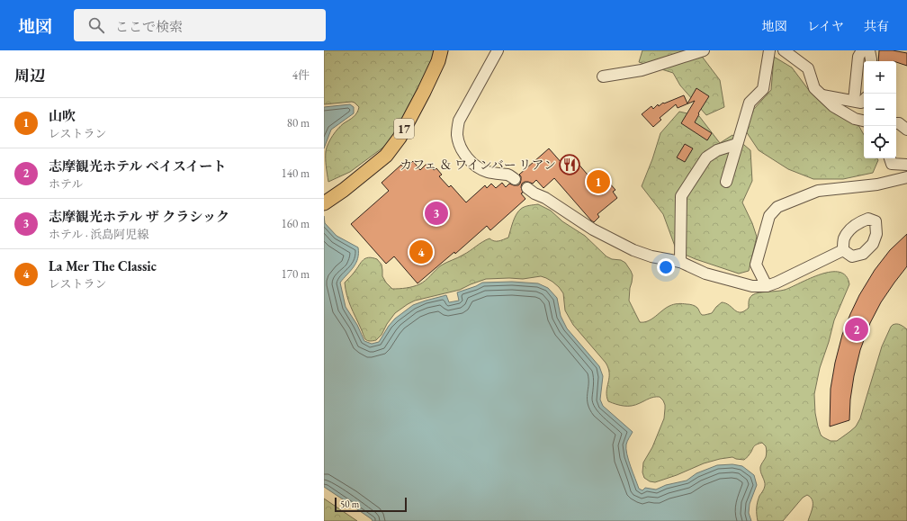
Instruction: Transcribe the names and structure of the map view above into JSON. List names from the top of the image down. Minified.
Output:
{"streets":{"main road":["17"]},"places":{"restaurant":["カフェ ＆ ワインバー リアン"]},"scale_bar":"50 m","page":{"header":"地図","search":"ここで検索","nav":["地図","レイヤ","共有"],"heading":["周辺","4件"],"map_buttons":["+","−"],"list":[{"mark":"1","name":"山吹","note":"レストラン","value":"80 m"},{"mark":"2","name":"志摩観光ホテル ベイスイート","note":"ホテル","value":"140 m"},{"mark":"3","name":"志摩観光ホテル ザ クラシック","note":"ホテル · 浜島阿児線","value":"160 m"},{"mark":"4","name":"La Mer The Classic","note":"レストラン","value":"170 m"}],"pins":["1","3","4","2"],"scale":"50 m"}}
